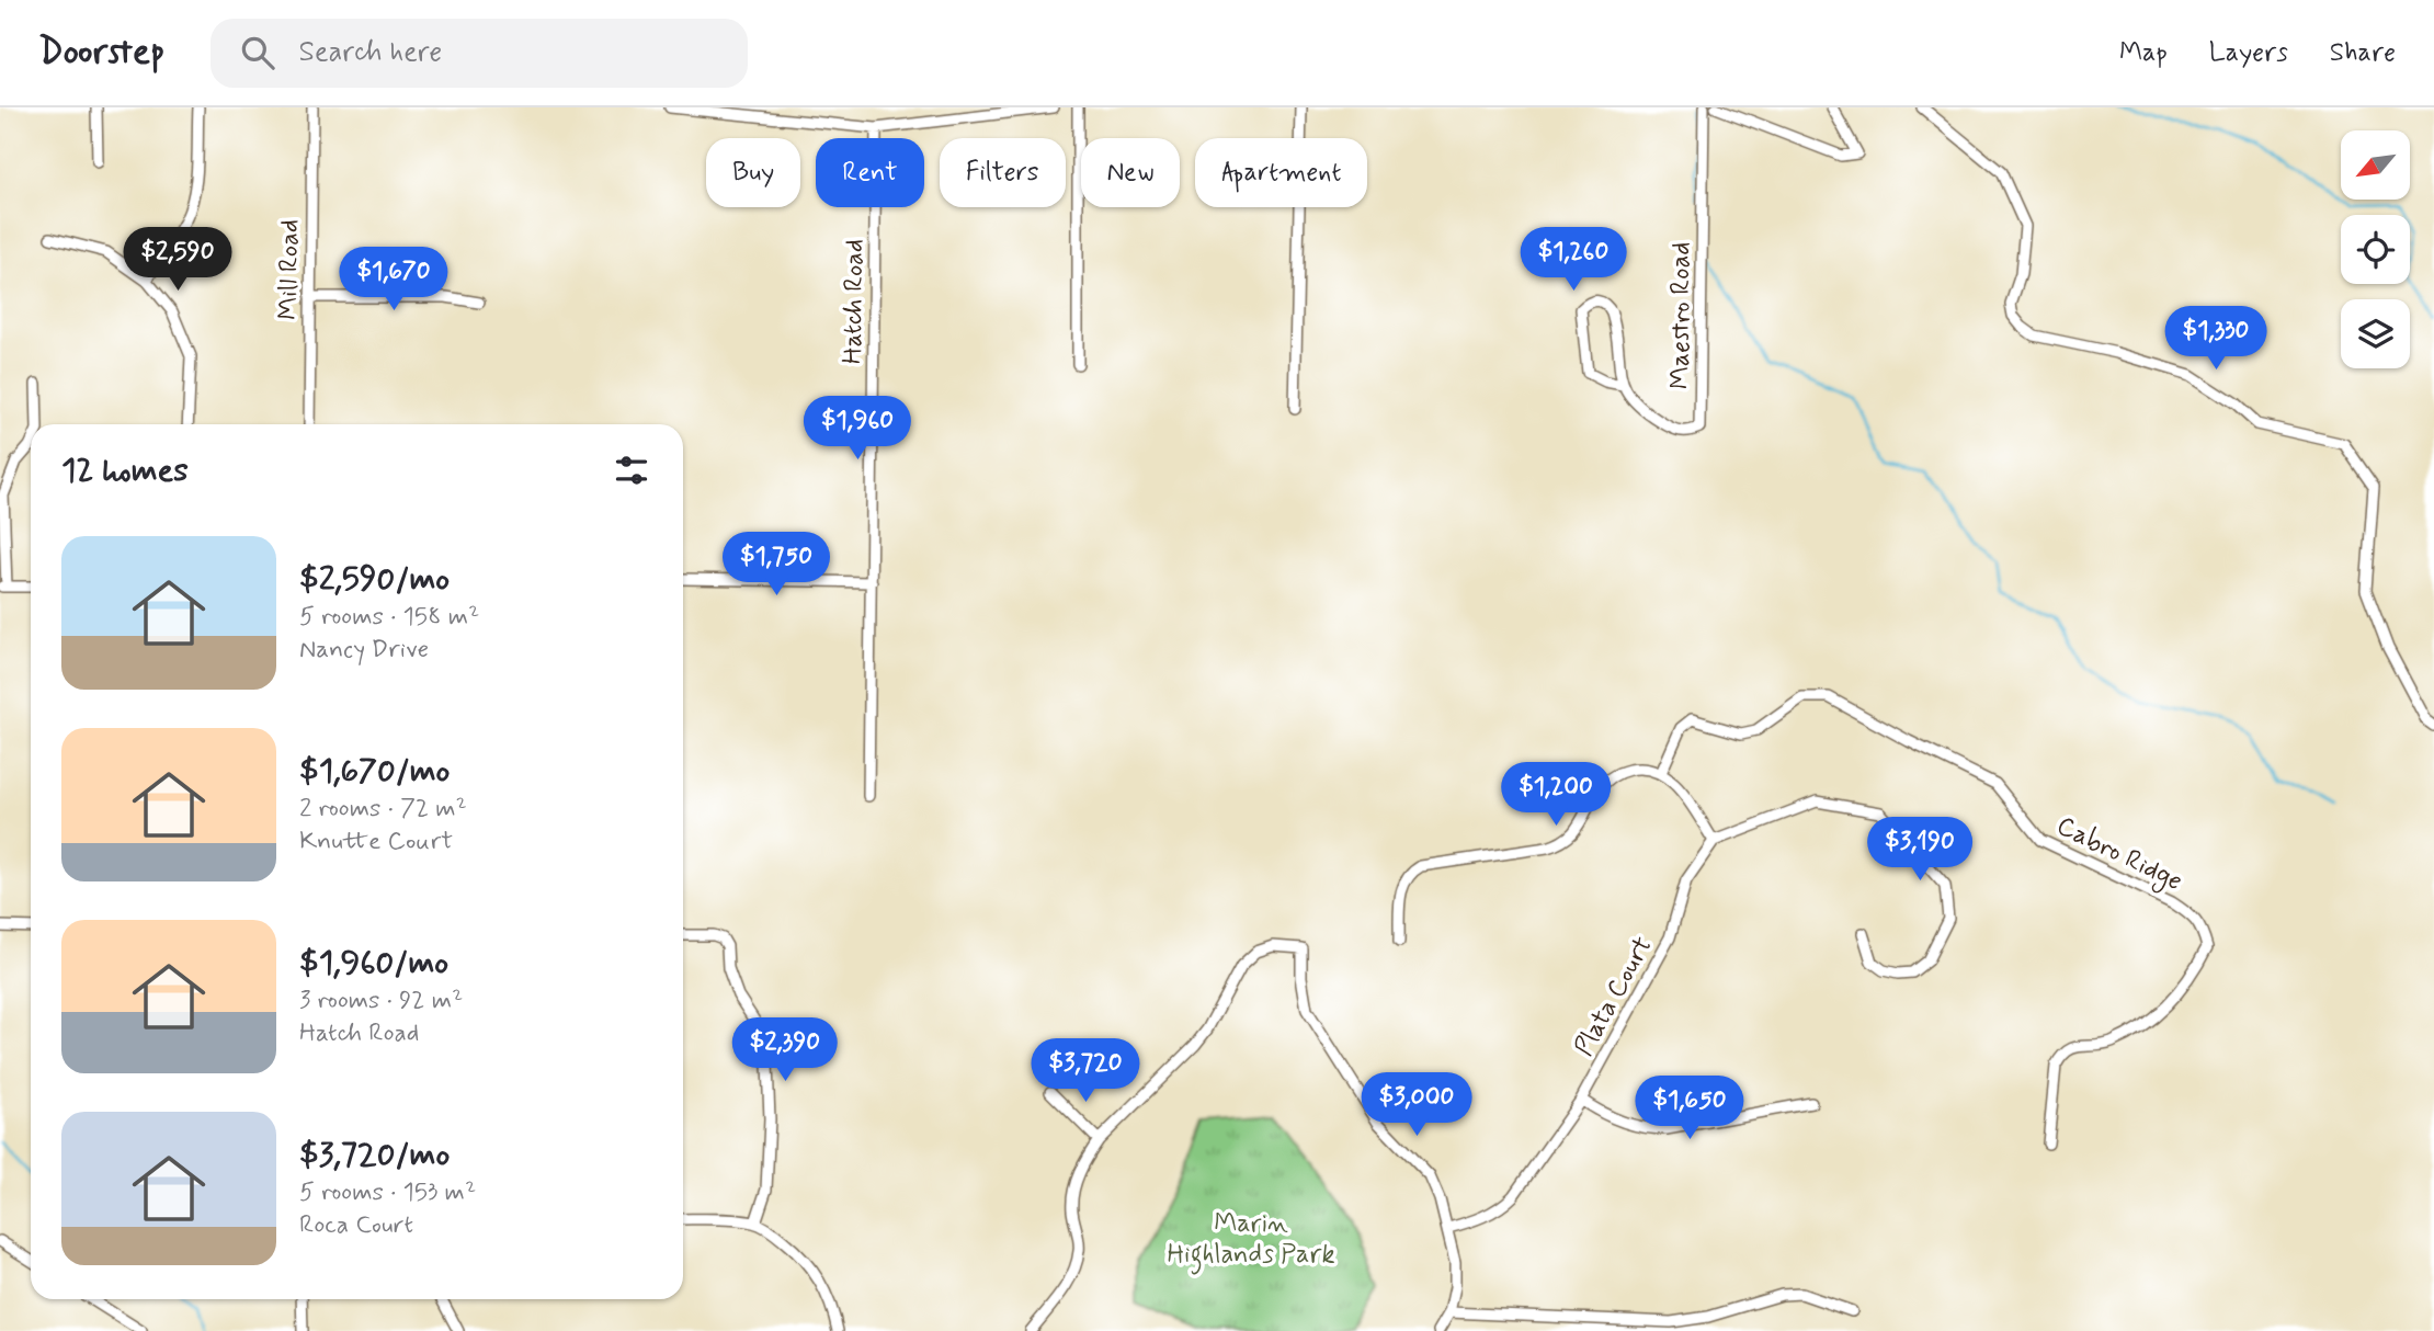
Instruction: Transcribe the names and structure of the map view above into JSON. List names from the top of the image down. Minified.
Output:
{"streets":{"street":["Mill Road","Hatch Road","Maestro Road","Cabro Ridge","Plata Court"]},"parks":["Marin Highlands Park"],"north":"bottom left","page":{"header":"Doorstep","search":"Search here","nav":["Map","Layers","Share"],"chip":["Buy","Rent","Filters","New","Apartment"],"price":["$2,590","$1,260","$1,670","$1,330","$1,960","$1,750","$1,200","$3,190","$2,390","$3,720","$3,000","$1,650"],"heading":"12 homes","list":[{"name":"$2,590/mo","note":"5 rooms · 158 m² · Nancy Drive"},{"name":"$1,670/mo","note":"2 rooms · 72 m² · Knutte Court"},{"name":"$1,960/mo","note":"3 rooms · 92 m² · Hatch Road"},{"name":"$3,720/mo","note":"5 rooms · 153 m² · Roca Court"}]}}
